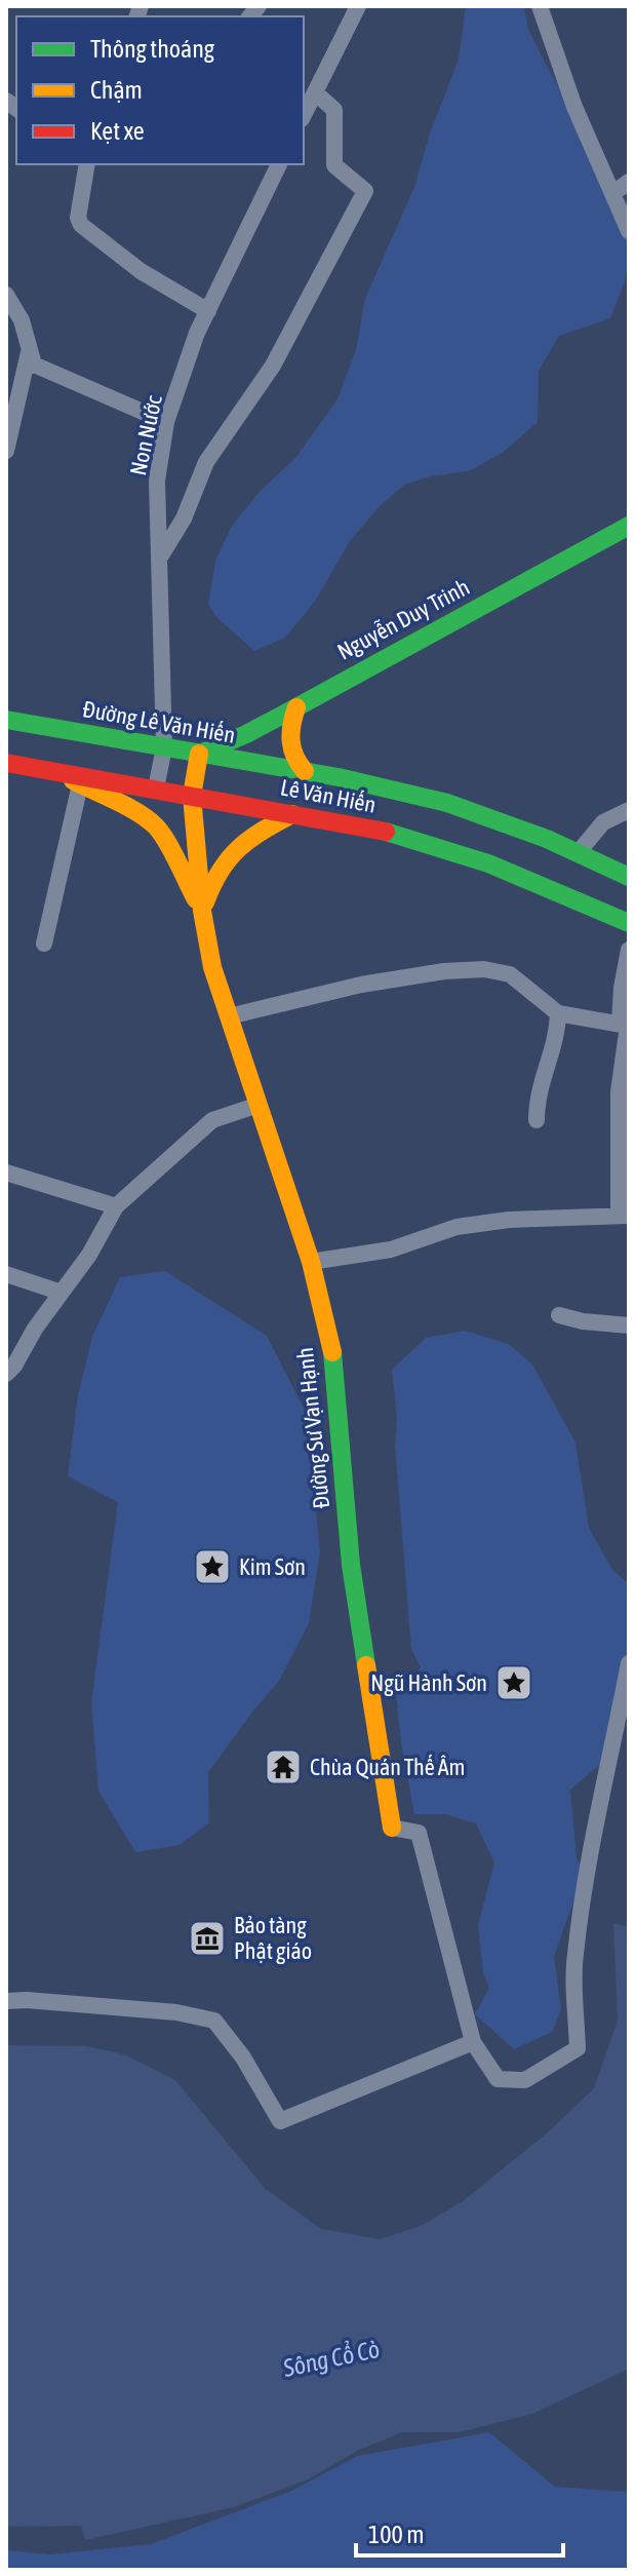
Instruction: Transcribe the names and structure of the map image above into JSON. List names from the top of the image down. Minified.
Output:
{"streets":{"main road":["Nguyễn Duy Trinh","Đường Lê Văn Hiến","Lê Văn Hiến","Đường Sư Vạn Hạnh"],"street":["Non Nước"]},"crossings":[["Non Nước","Đường Lê Văn Hiến"],["Non Nước","Lê Văn Hiến"],["Nguyễn Duy Trinh","Đường Lê Văn Hiến"],["Nguyễn Duy Trinh","Đường Sư Vạn Hạnh"],["Đường Lê Văn Hiến","Lê Văn Hiến"],["Đường Lê Văn Hiến","Đường Sư Vạn Hạnh"],["Lê Văn Hiến","Đường Sư Vạn Hạnh"]],"water":["Sông Cổ Cò"],"places":{"place":["Kim Sơn","Ngũ Hành Sơn"],"temple":["Chùa Quán Thế Âm"],"museum":["Bảo tàng Phật giáo"]},"legend":["Thông thoáng","Chậm","Kẹt xe"],"scale_bar":"100 m"}
